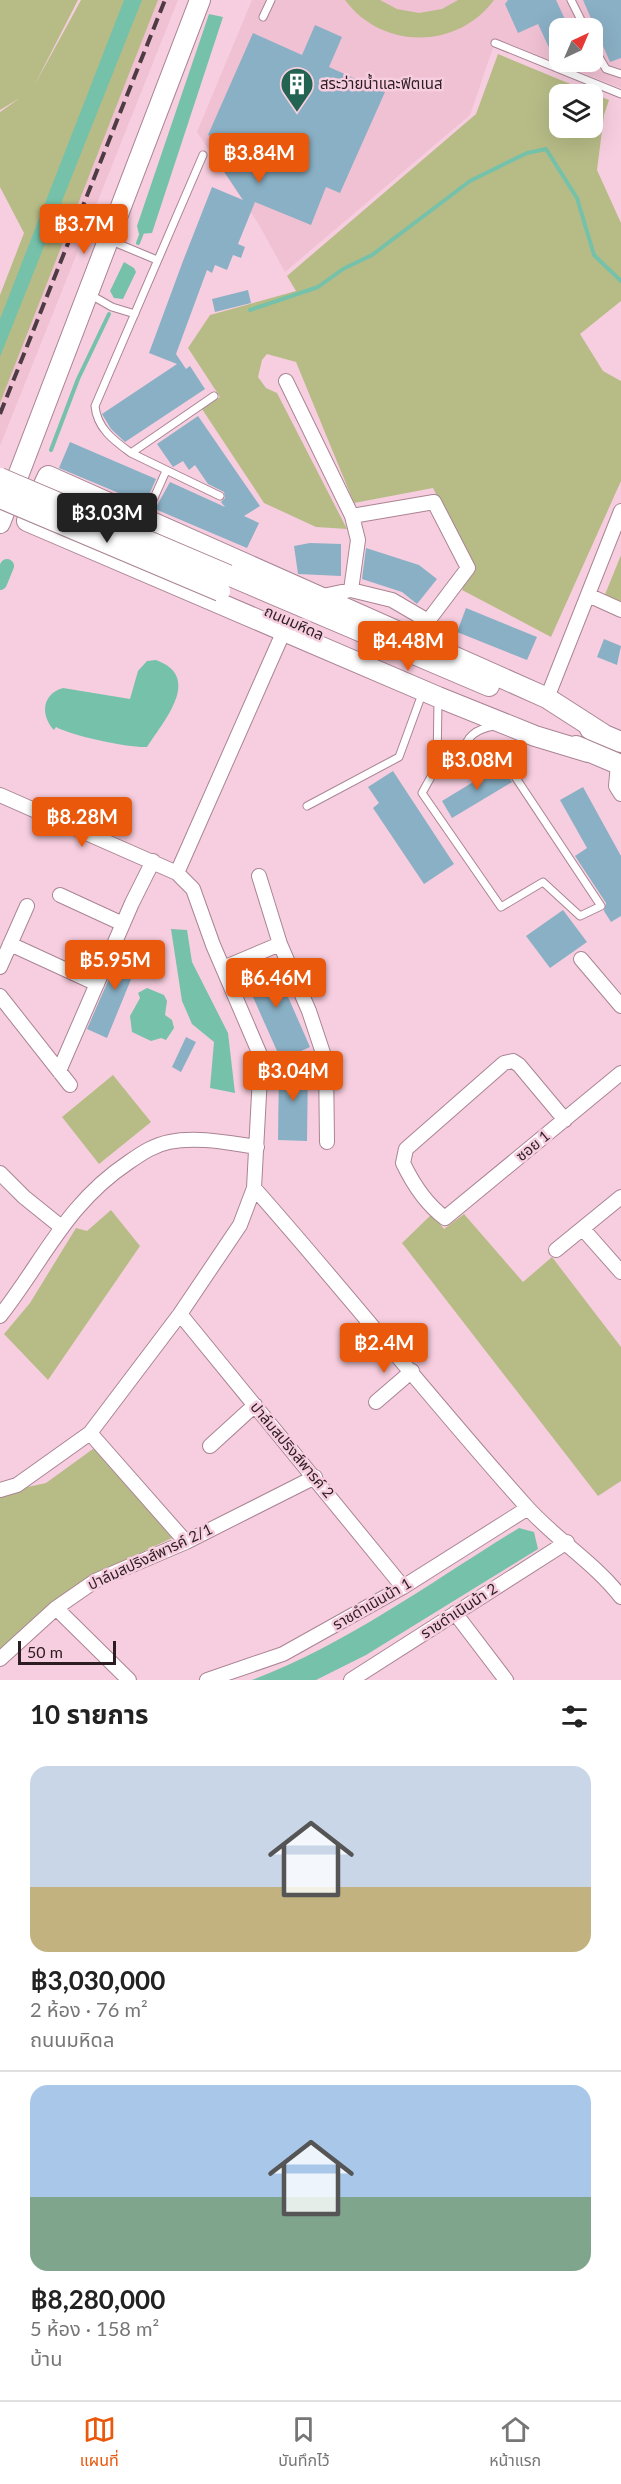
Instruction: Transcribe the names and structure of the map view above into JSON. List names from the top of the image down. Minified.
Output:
{"streets":{"main road":["ถนนมหิดล"],"street":["ซอย 1","ปาล์มสปริงส์พารค์ 2","ปาล์มสปริงส์พารค์ 2/1","ราชดำเนินน้า 1","ราชดำเนินน้า 2"]},"crossings":[["ปาล์มสปริงส์พารค์ 2","ปาล์มสปริงส์พารค์ 2/1"],["ปาล์มสปริงส์พารค์ 2","ราชดำเนินน้า 1"]],"places":{"building":["สระว่ายน้ำและฟิตเนส"]},"scale_bar":"50 m","north":"top right","page":{"price":["฿3.84M","฿3.7M","฿3.03M","฿4.48M","฿3.08M","฿8.28M","฿5.95M","฿6.46M","฿3.04M","฿2.4M"],"scale":"50 m","heading":"10 รายการ","list":[{"name":"฿3,030,000","note":"2 ห้อง · 76 m² · ถนนมหิดล"},{"name":"฿8,280,000","note":"5 ห้อง · 158 m² · บ้าน"}],"tabs":["แผนที่","บันทึกไว้","หน้าแรก"]}}
